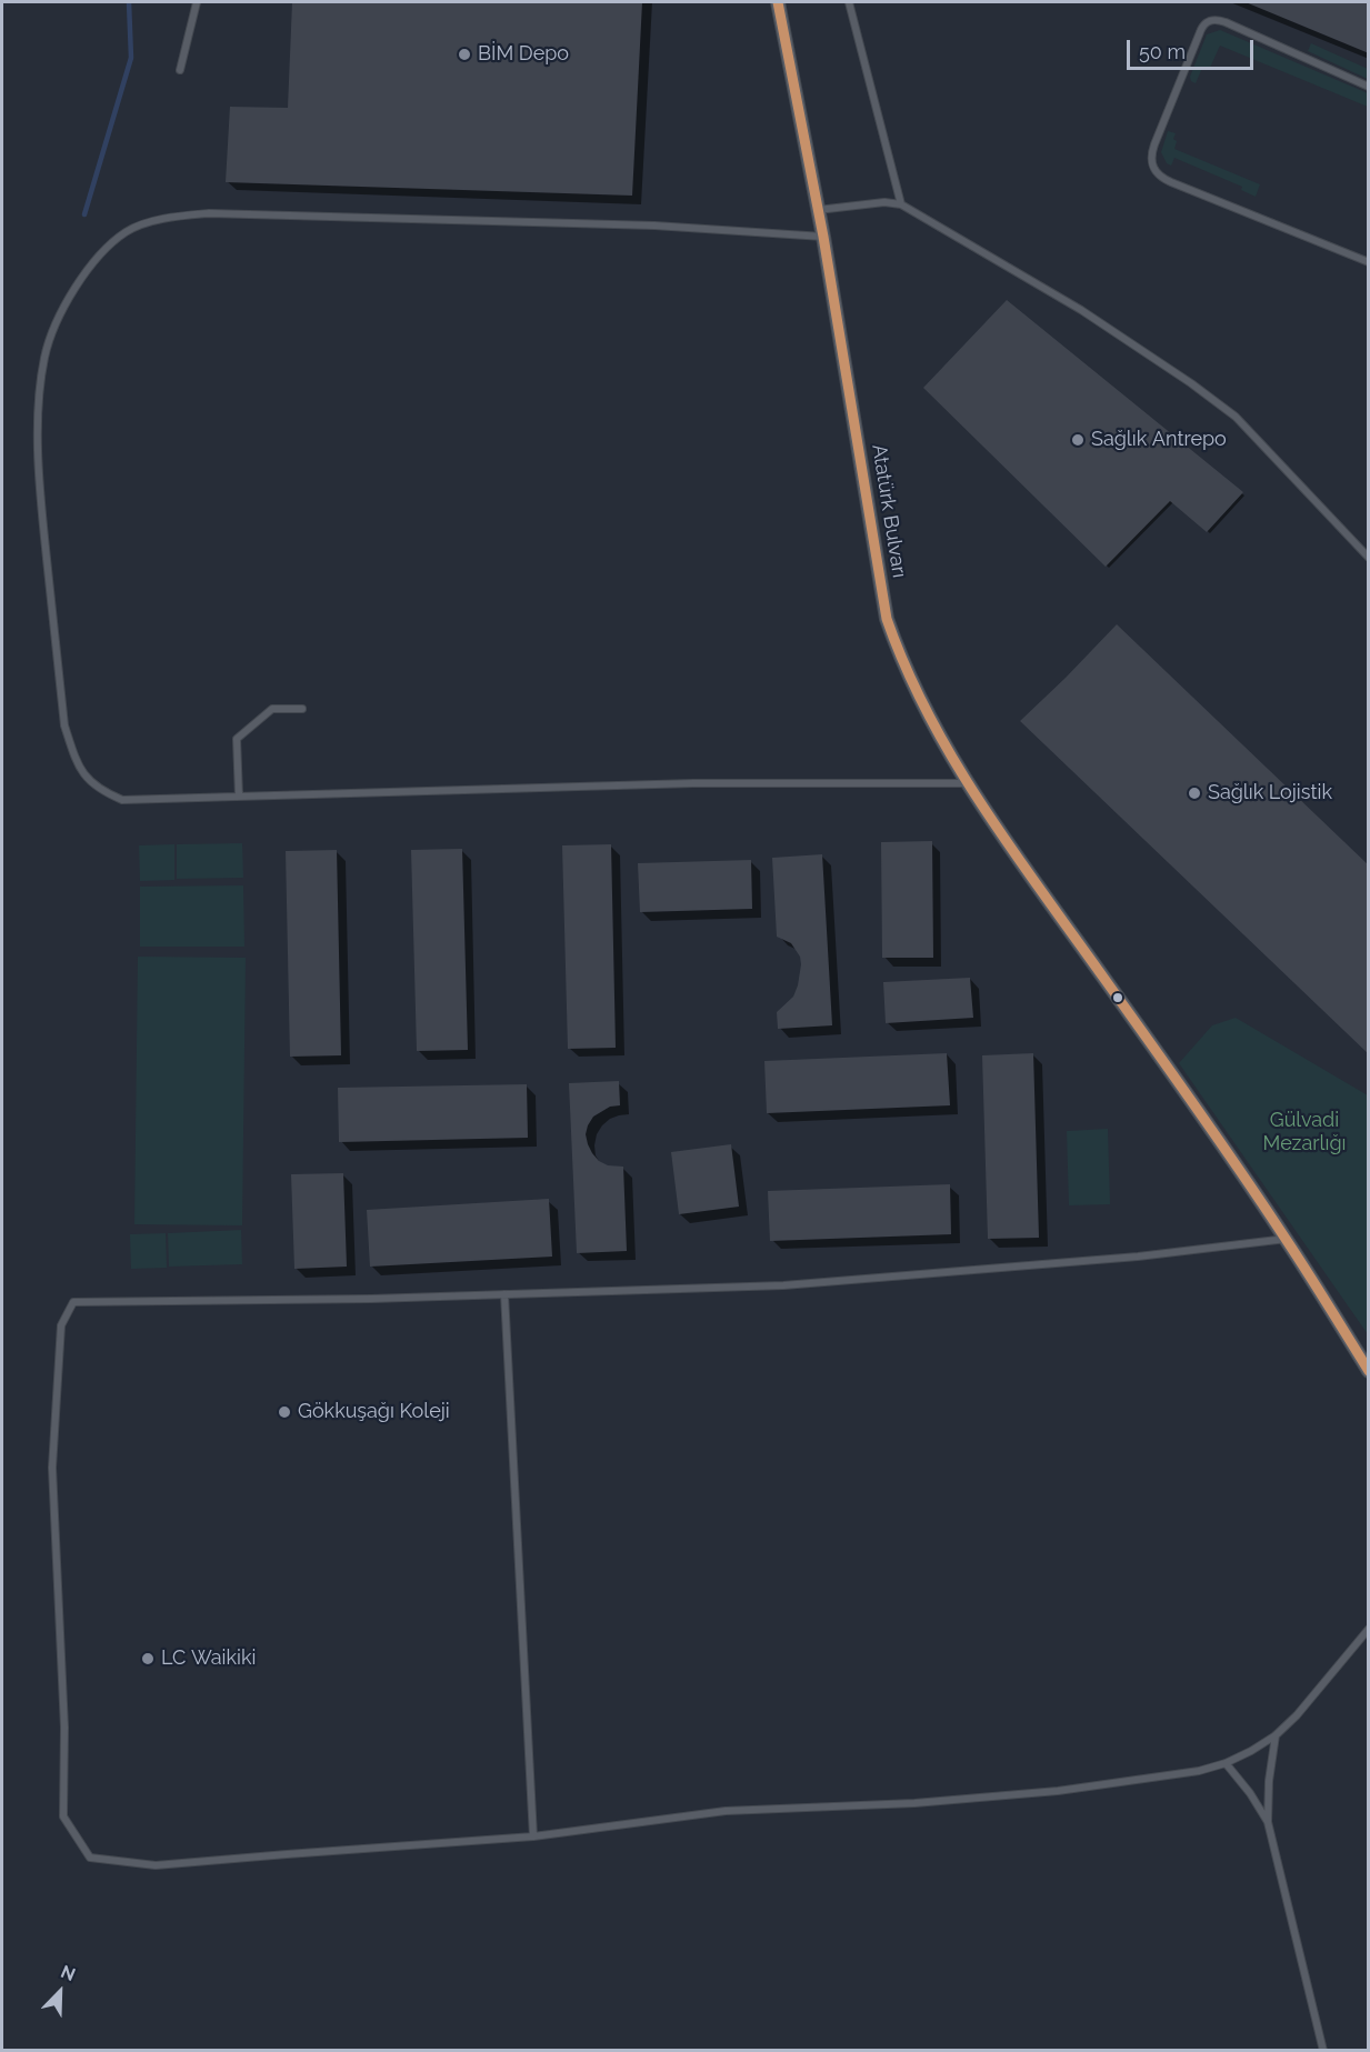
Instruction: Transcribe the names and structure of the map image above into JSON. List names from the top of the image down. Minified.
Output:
{"streets":{"street":["Atatürk Bulvarı"]},"parks":["Gülvadi Mezarlığı"],"places":["BİM Depo","Sağlık Antrepo","Sağlık Lojistik","Gökkuşağı Koleji","LC Waikiki"],"scale_bar":"50 m","north":"top right"}
